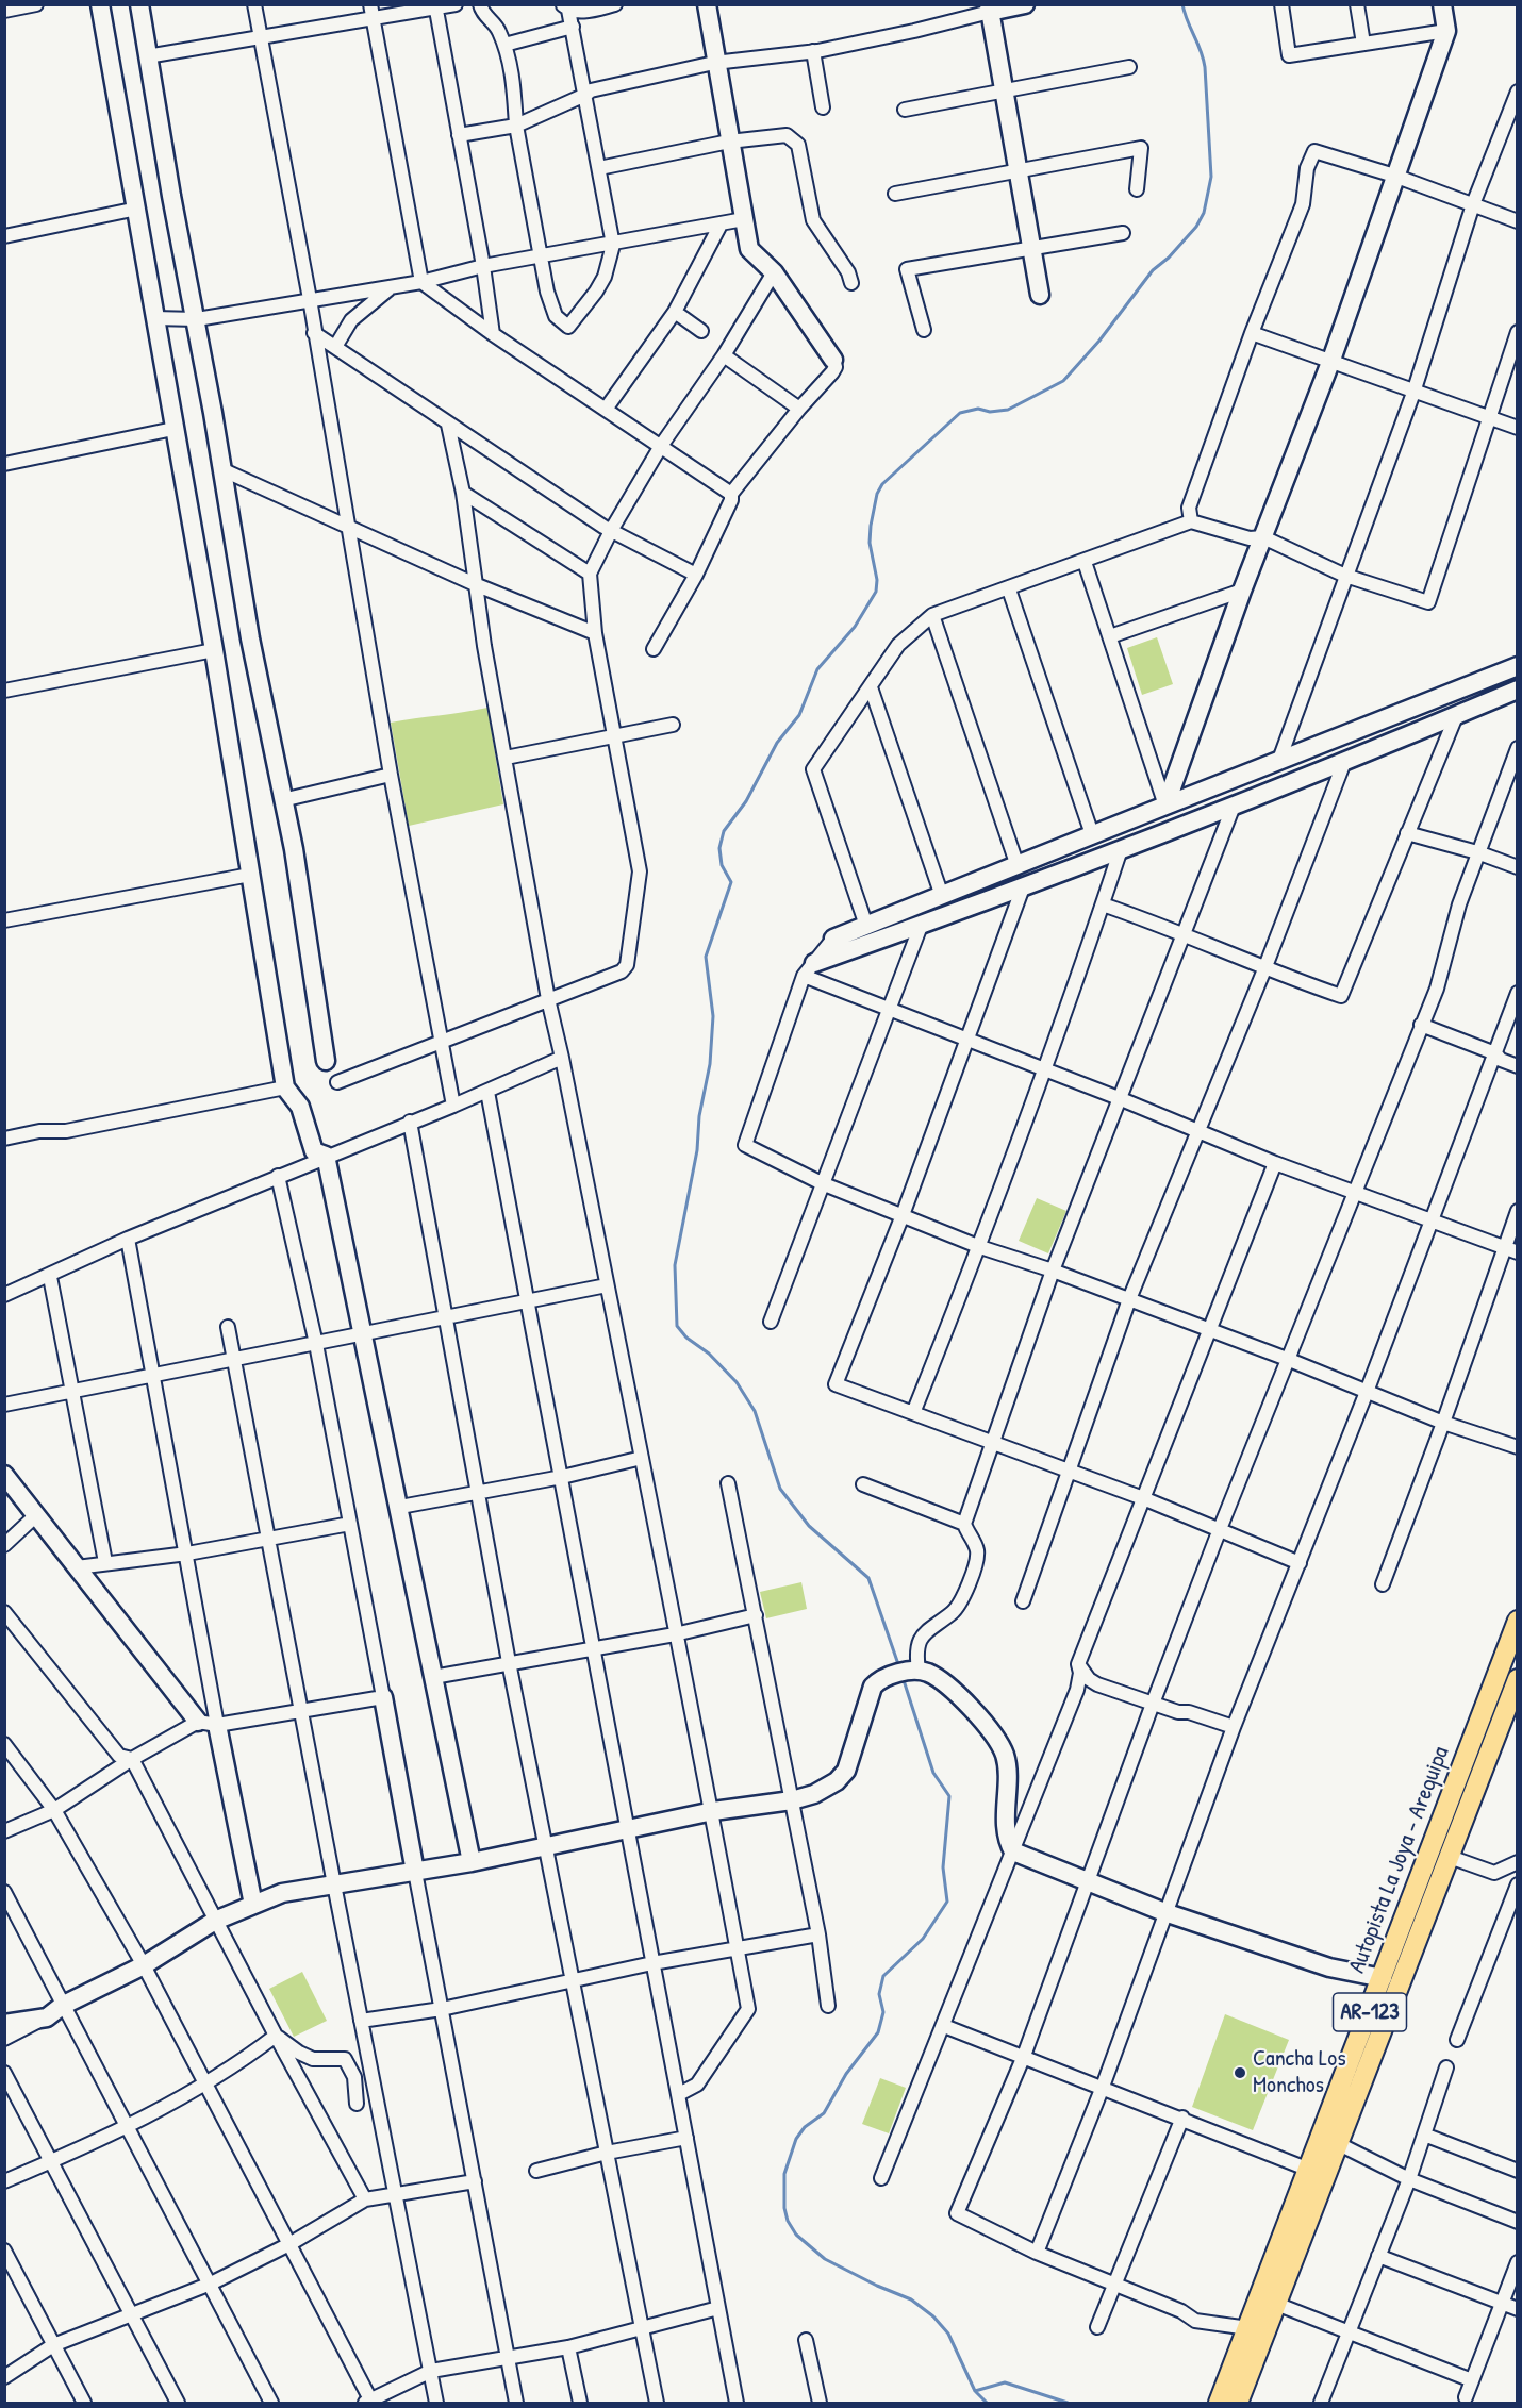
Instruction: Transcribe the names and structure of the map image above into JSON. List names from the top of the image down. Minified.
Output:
{"streets":{"main road":["Autopista La Joya - Arequipa","AR-123"]},"places":["Cancha Los Monchos"]}
